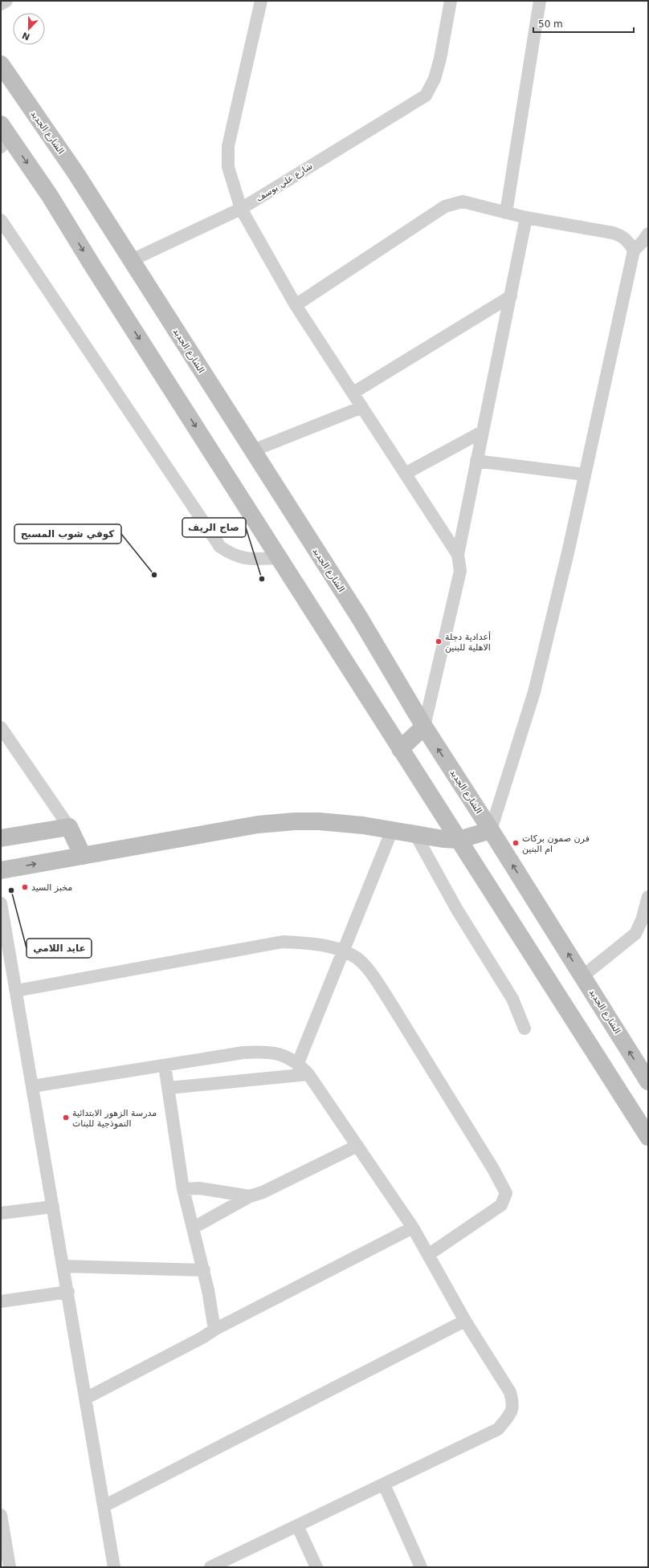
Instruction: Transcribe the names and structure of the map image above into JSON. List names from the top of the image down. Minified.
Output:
{"streets":{"main road":["الشارع الجديد"],"street":["شارع علي يوسف"]},"crossings":[["الشارع الجديد","شارع علي يوسف"]],"places":["كوفي شوب المسبح","صاج الريف","أعدادية دجلة الاهلية للبنين","فرن صمون بركات ام البنين","مخبز السيد","عايد اللامي","مدرسة الزهور الابتدائية النموذجية للبنات"],"scale_bar":"50 m","north":"bottom"}
